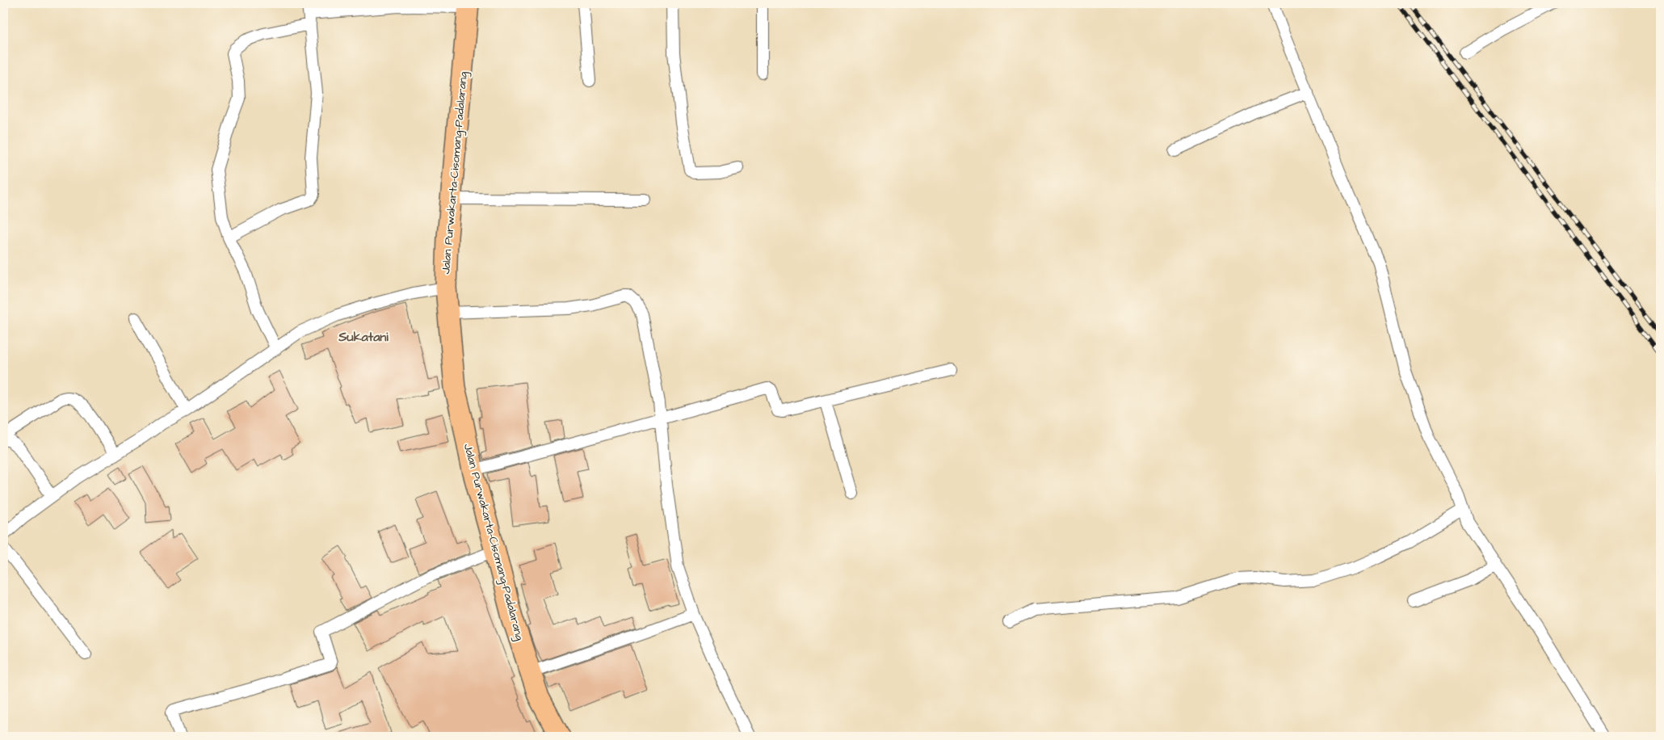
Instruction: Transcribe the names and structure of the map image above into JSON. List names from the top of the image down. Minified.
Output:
{"streets":{"highway":["Jalan Purwakarta–Cisomang–Padalarang"]},"districts":["Sukatani"]}
